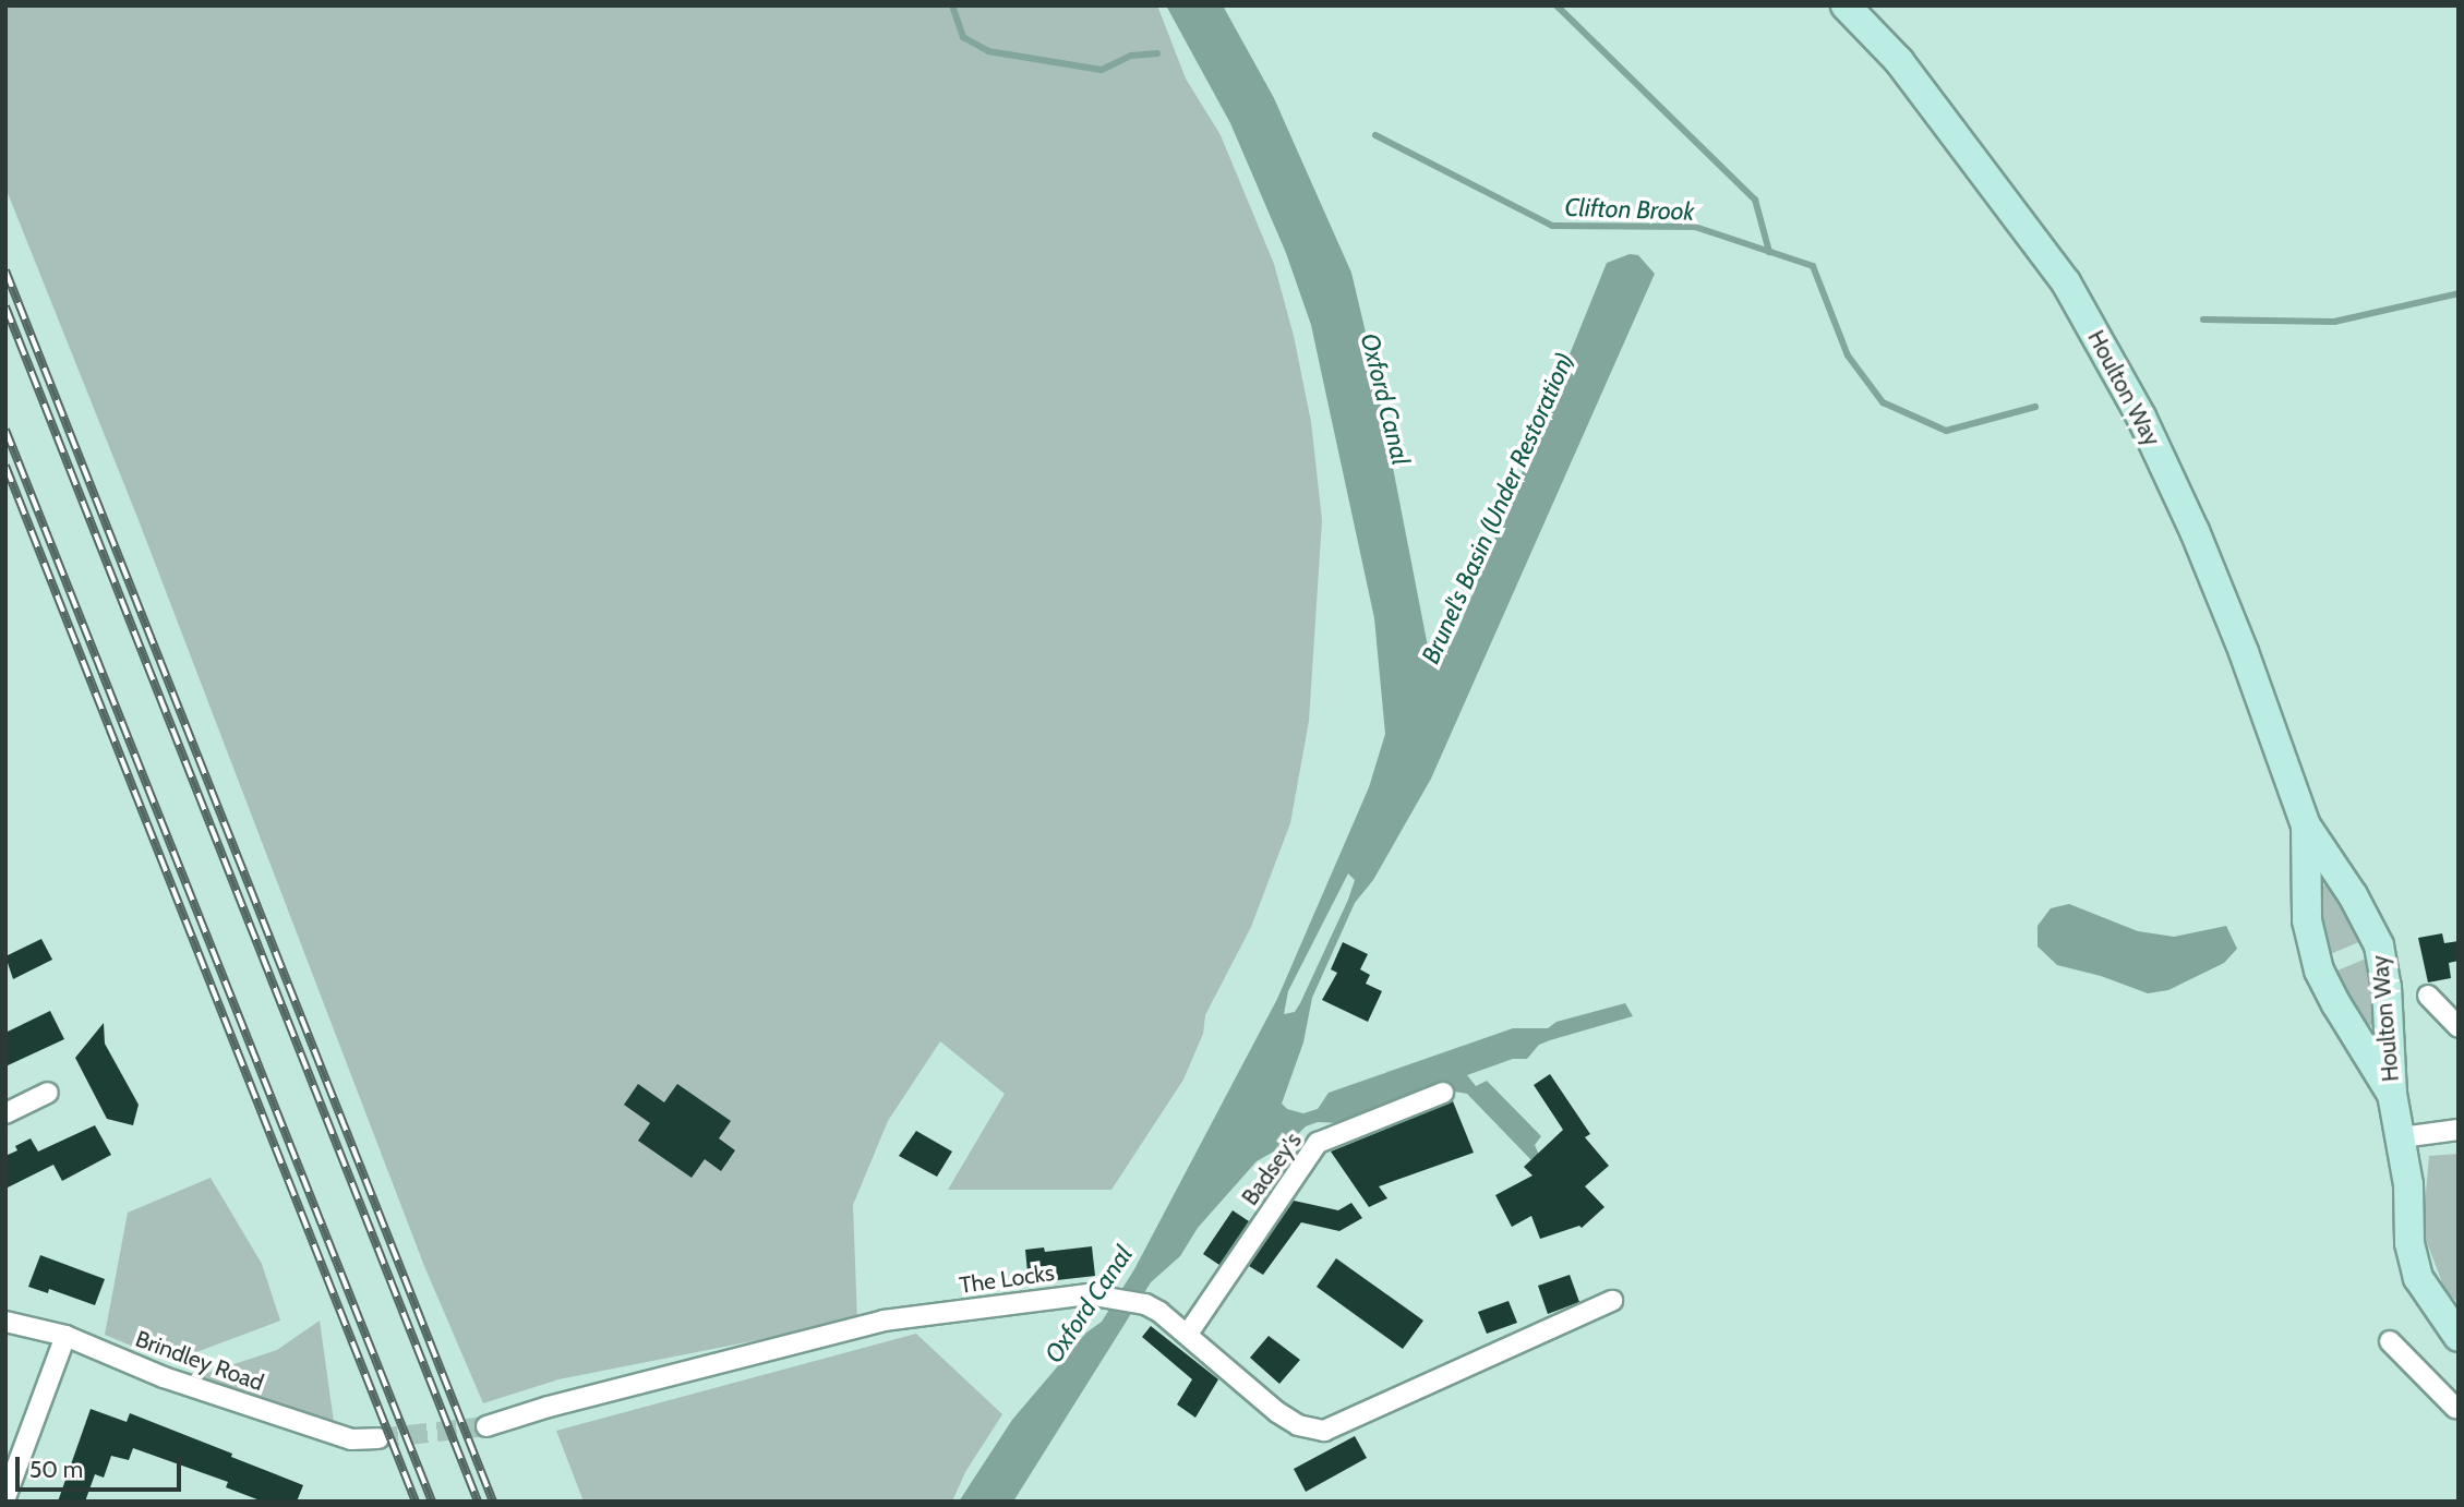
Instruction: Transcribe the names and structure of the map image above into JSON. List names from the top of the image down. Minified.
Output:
{"streets":{"street":["Houlton Way","Badsey's","The Locks","Brindley Road"]},"crossings":[["Badsey's","The Locks"]],"water":["Clifton Brook","Oxford Canal","Brunel's Basin (Under Restoration)"],"scale_bar":"50 m"}
